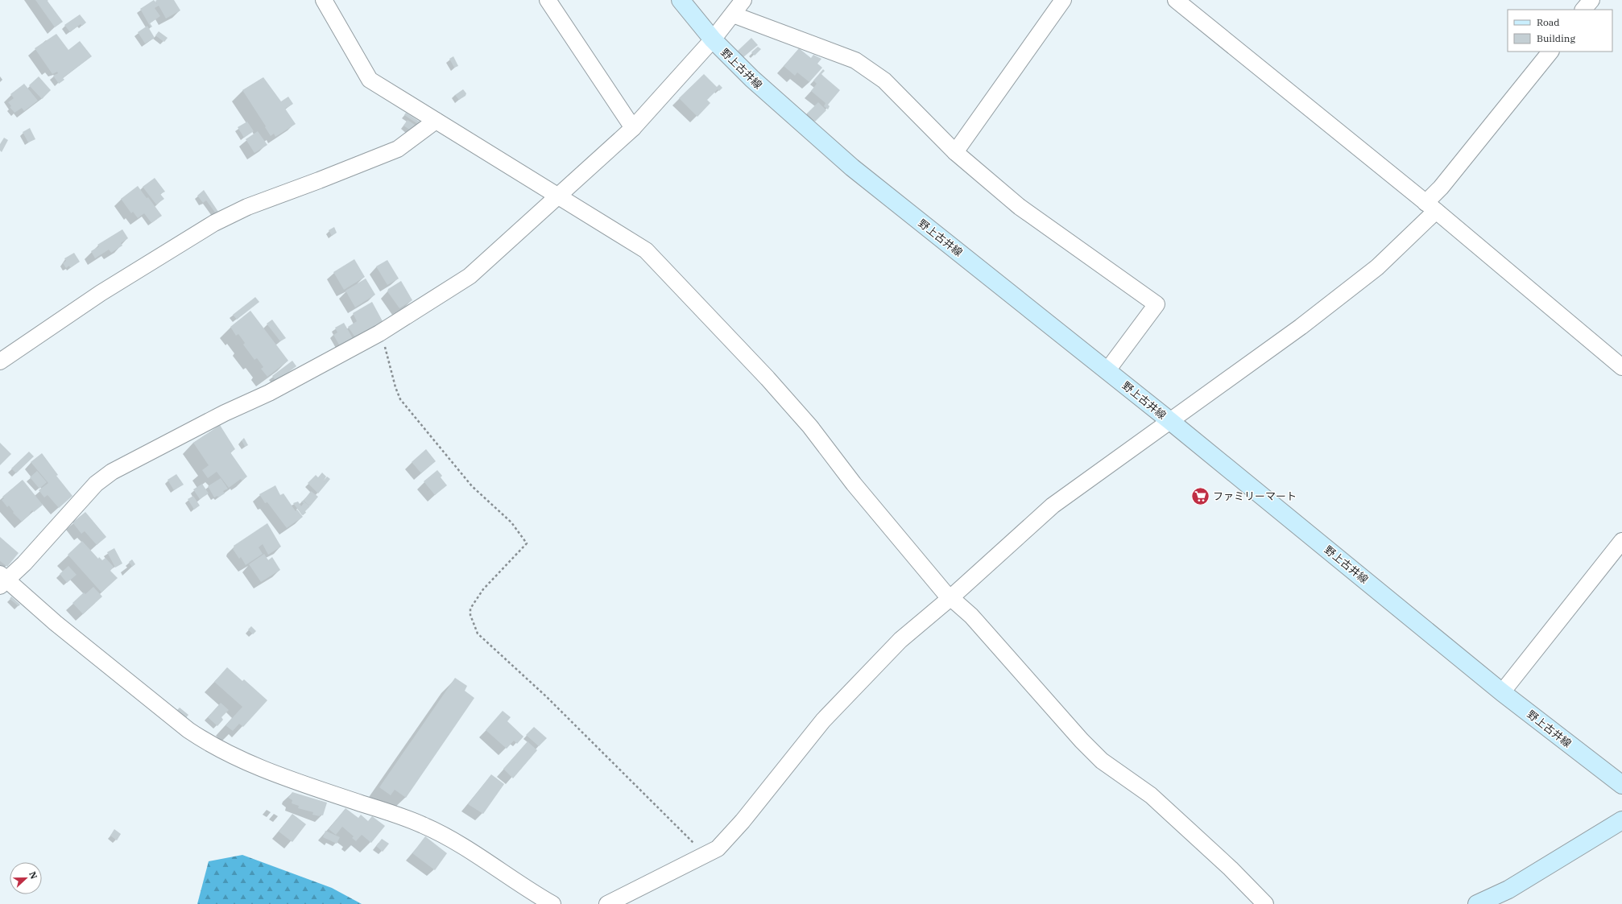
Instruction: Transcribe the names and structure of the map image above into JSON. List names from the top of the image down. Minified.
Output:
{"streets":{"main road":["野上古井線"]},"places":{"supermarket":["ファミリーマート"]},"legend":["Road","Building"],"north":"right"}
